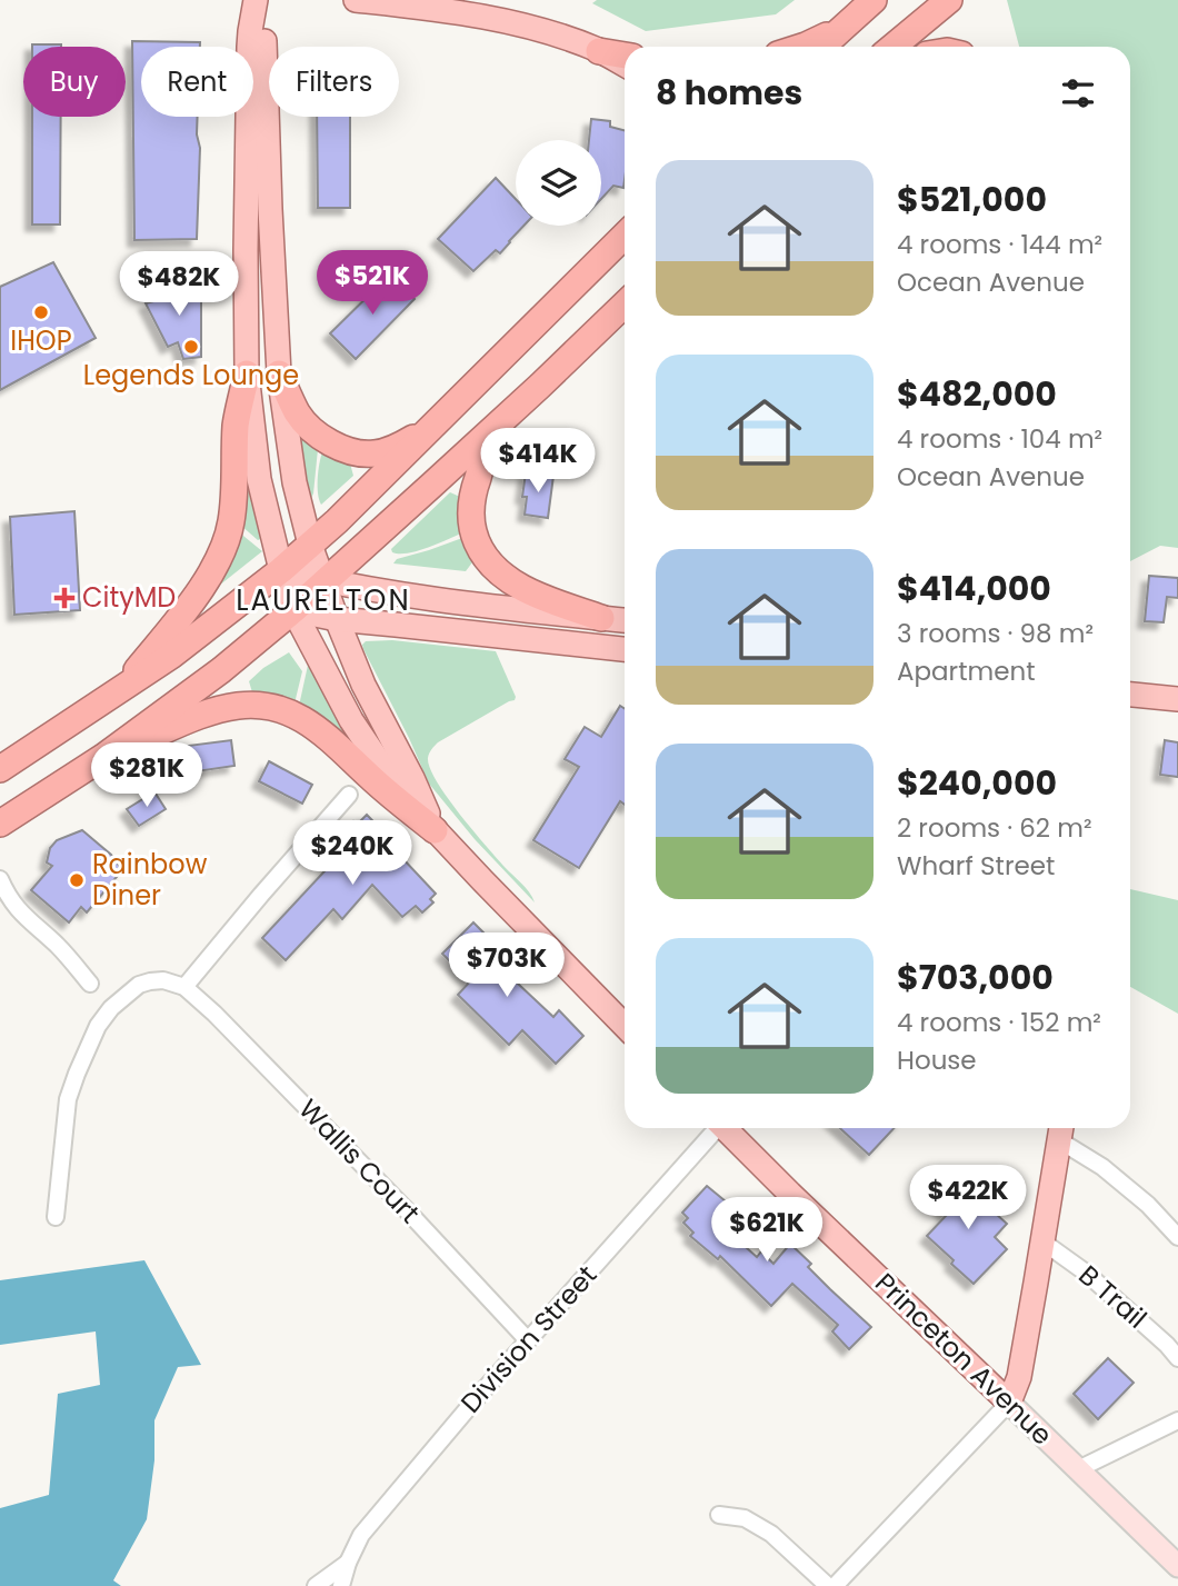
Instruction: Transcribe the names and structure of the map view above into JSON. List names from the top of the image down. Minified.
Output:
{"streets":{"main road":["Princeton Avenue"],"street":["Wallis Court","B Trail","Division Street"]},"crossings":[["Wallis Court","Division Street"]],"districts":["LAURELTON"],"places":{"other":["IHOP","Legends Lounge","Rainbow Diner"],"health":["CityMD"]},"page":{"chip":["Buy","Rent","Filters"],"heading":"8 homes","list":[{"name":"$521,000","note":"4 rooms · 144 m² · Ocean Avenue"},{"name":"$482,000","note":"4 rooms · 104 m² · Ocean Avenue"},{"name":"$414,000","note":"3 rooms · 98 m² · Apartment"},{"name":"$240,000","note":"2 rooms · 62 m² · Wharf Street"},{"name":"$703,000","note":"4 rooms · 152 m² · House"}],"price":["$521K","$482K","$414K","$281K","$240K","$703K","$422K","$621K"]}}
